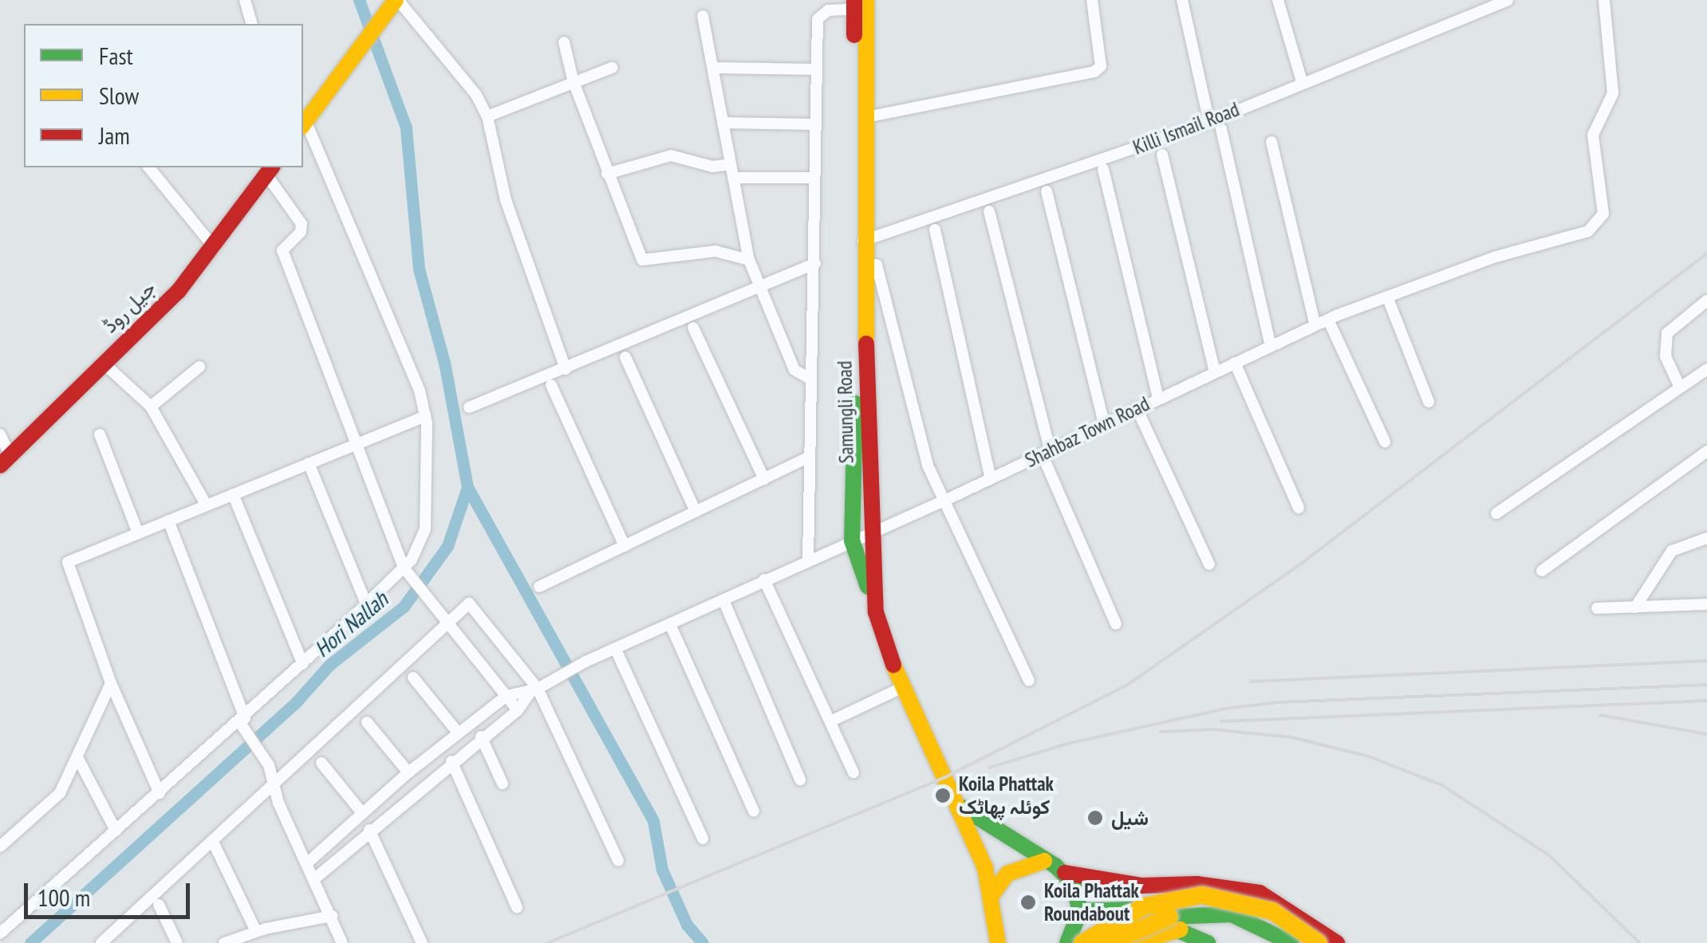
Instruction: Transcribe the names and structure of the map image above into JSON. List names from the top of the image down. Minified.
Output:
{"streets":{"main road":["جیل روڈ","Samungli Road"],"street":["Killi Ismail Road","Shahbaz Town Road"]},"crossings":[["Killi Ismail Road","Samungli Road"],["Samungli Road","Shahbaz Town Road"]],"water":["Hori Nallah"],"places":["Koila Phattak کوئلہ پھاٹک","شیل","Koila Phattak Roundabout"],"legend":["Fast","Slow","Jam"],"scale_bar":"100 m"}
